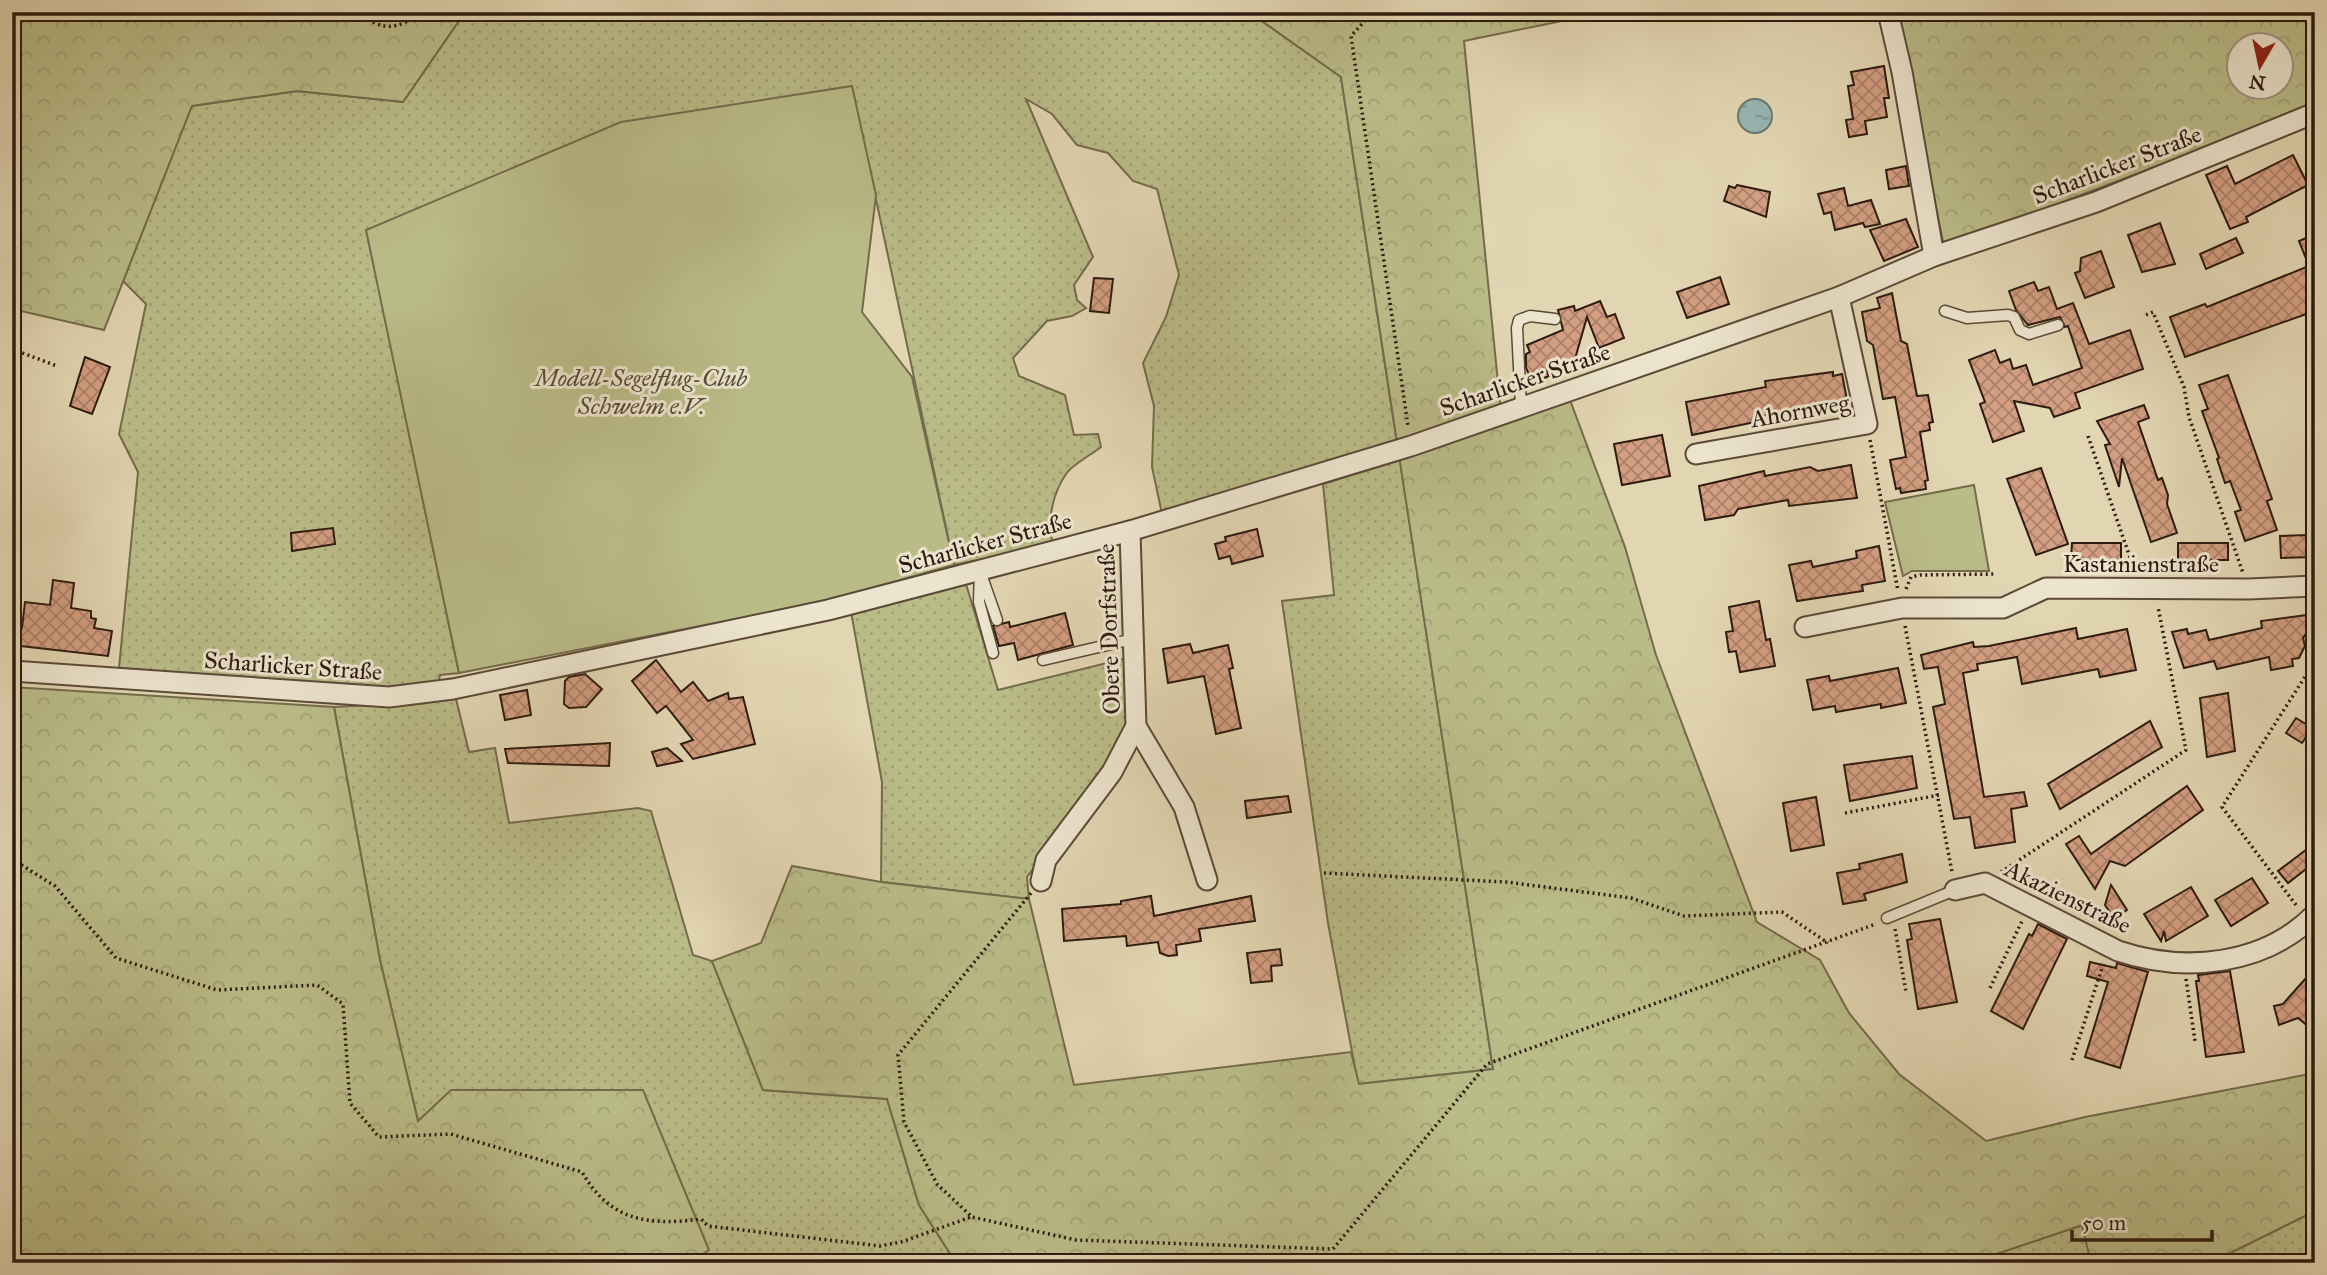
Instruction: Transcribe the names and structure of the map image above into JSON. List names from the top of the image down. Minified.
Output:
{"streets":{"street":["Scharlicker Straße","Ahornweg","Kastanienstraße","Obere Dorfstraße","Akazienstraße"]},"crossings":[["Scharlicker Straße","Ahornweg"],["Scharlicker Straße","Obere Dorfstraße"]],"parks":["Modell-Segelflug-Club Schwelm e.V."],"scale_bar":"50 m","north":"bottom"}
